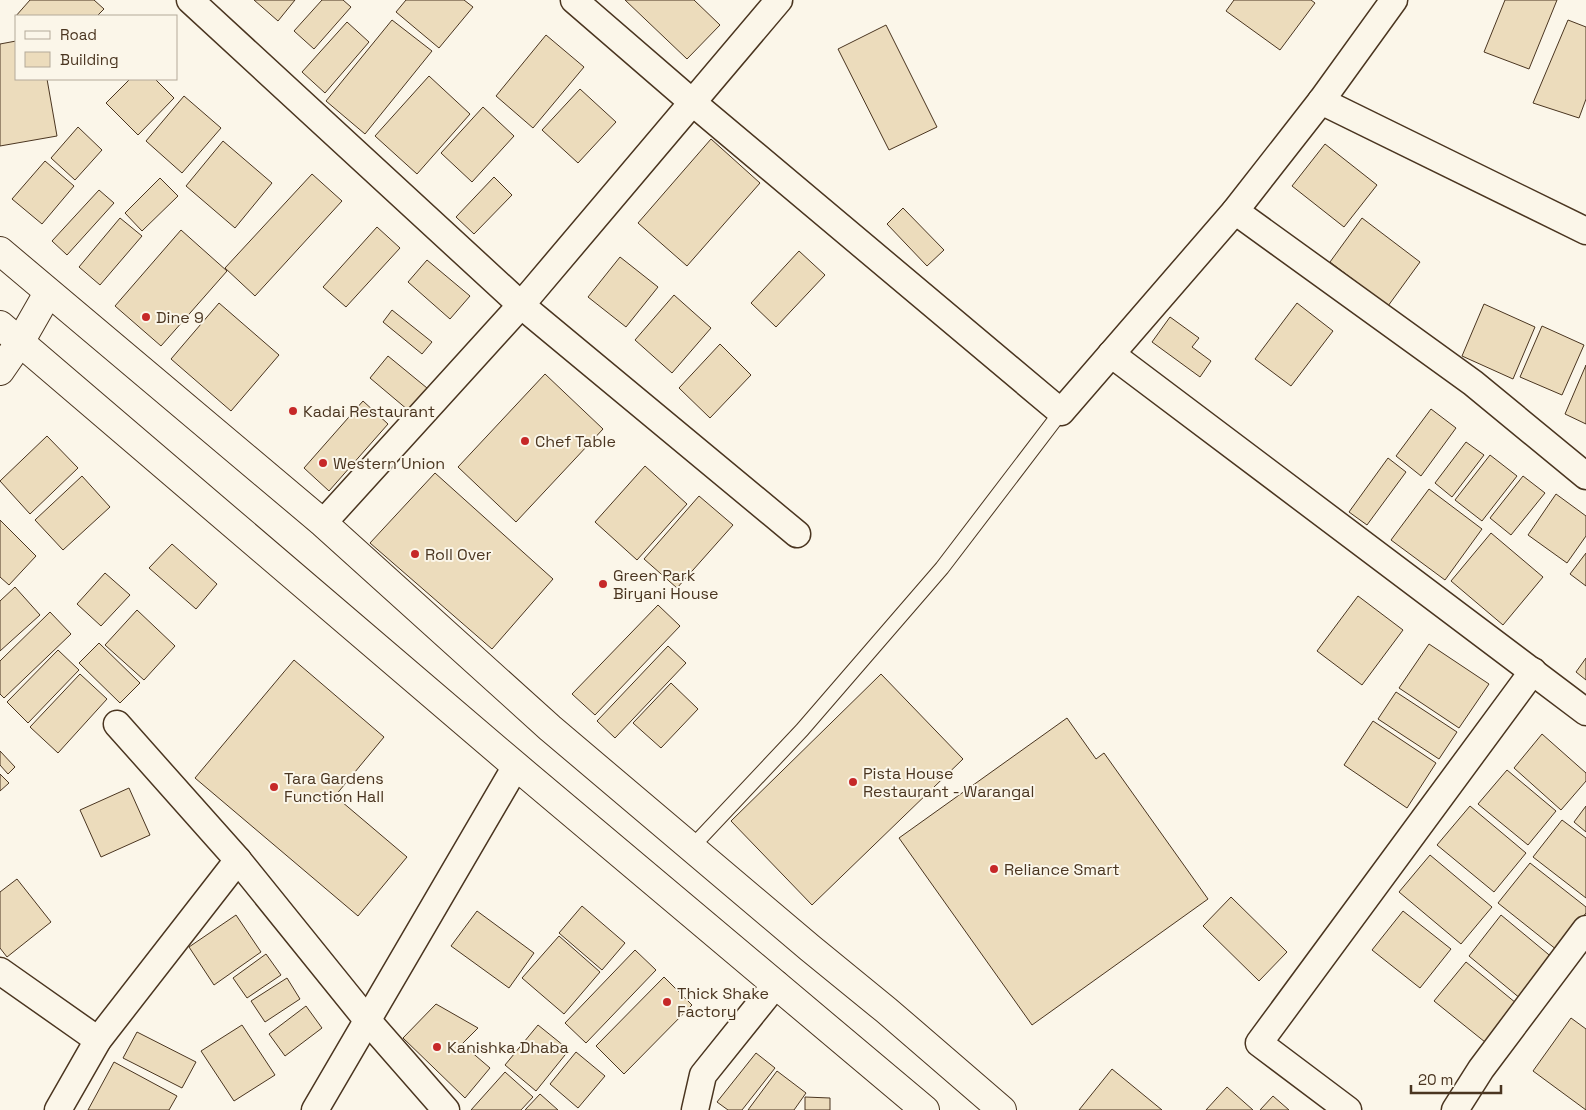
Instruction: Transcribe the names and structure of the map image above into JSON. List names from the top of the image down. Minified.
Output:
{"places":["Dine 9","Kadai Restaurant","Chef Table","Western Union","Roll Over","Green Park Biryani House","Pista House Restaurant - Warangal","Tara Gardens Function Hall","Reliance Smart","Thick Shake Factory","Kanishka Dhaba"],"legend":["Road","Building"],"scale_bar":"20 m"}
